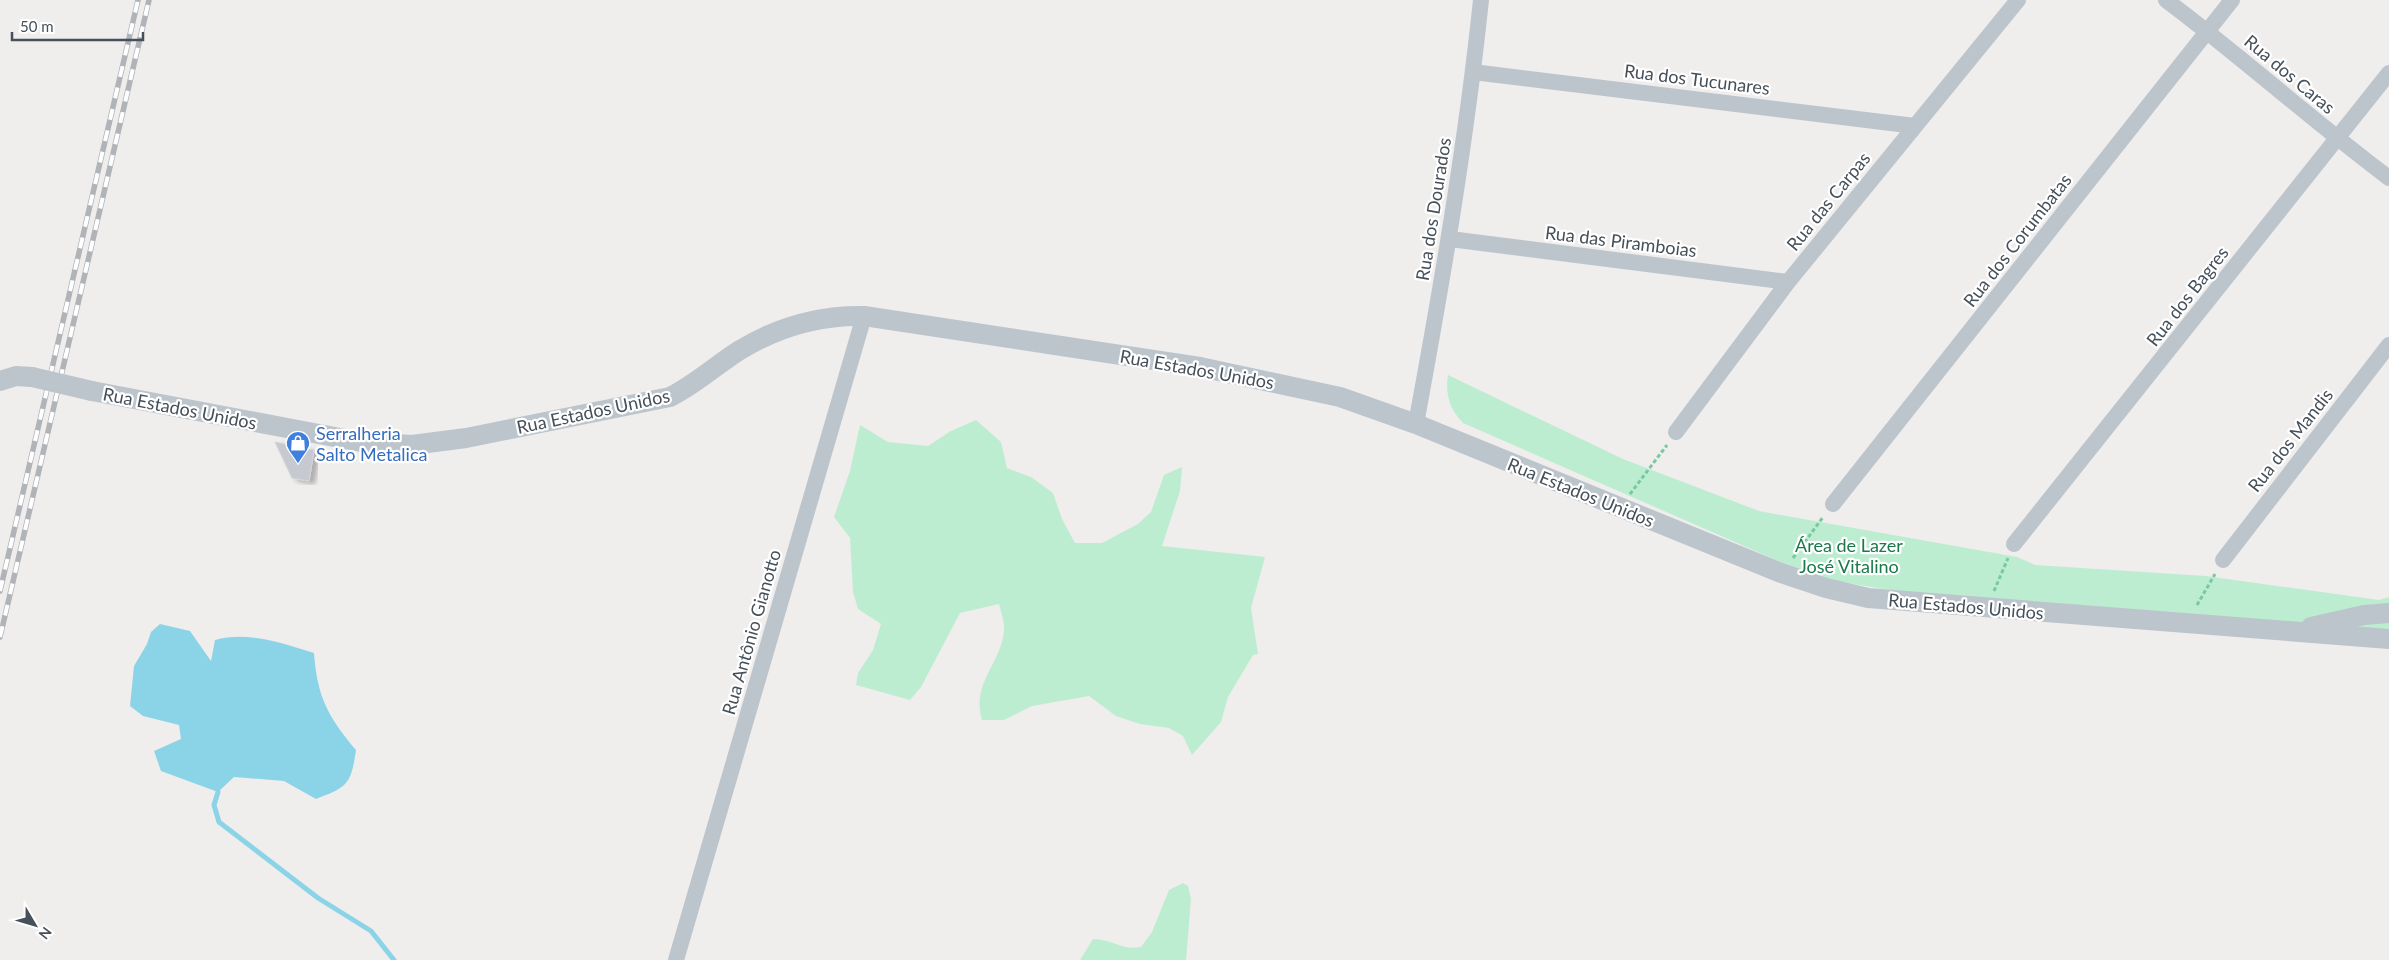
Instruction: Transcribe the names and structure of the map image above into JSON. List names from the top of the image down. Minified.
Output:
{"streets":{"street":["Rua dos Caras","Rua dos Tucunares","Rua das Carpas","Rua dos Dourados","Rua dos Corumbatas","Rua das Piramboias","Rua dos Bagres","Rua Estados Unidos","Rua dos Mandis","Rua Antônio Gianotto"]},"crossings":[["Rua dos Caras","Rua dos Corumbatas"],["Rua dos Caras","Rua dos Bagres"],["Rua dos Tucunares","Rua das Carpas"],["Rua dos Tucunares","Rua dos Dourados"],["Rua das Carpas","Rua das Piramboias"],["Rua dos Dourados","Rua das Piramboias"],["Rua dos Dourados","Rua Estados Unidos"],["Rua Estados Unidos","Rua Antônio Gianotto"]],"parks":["Área de Lazer José Vitalino"],"places":{"shop":["Serralheria Salto Metalica"]},"scale_bar":"50 m","north":"bottom right"}
